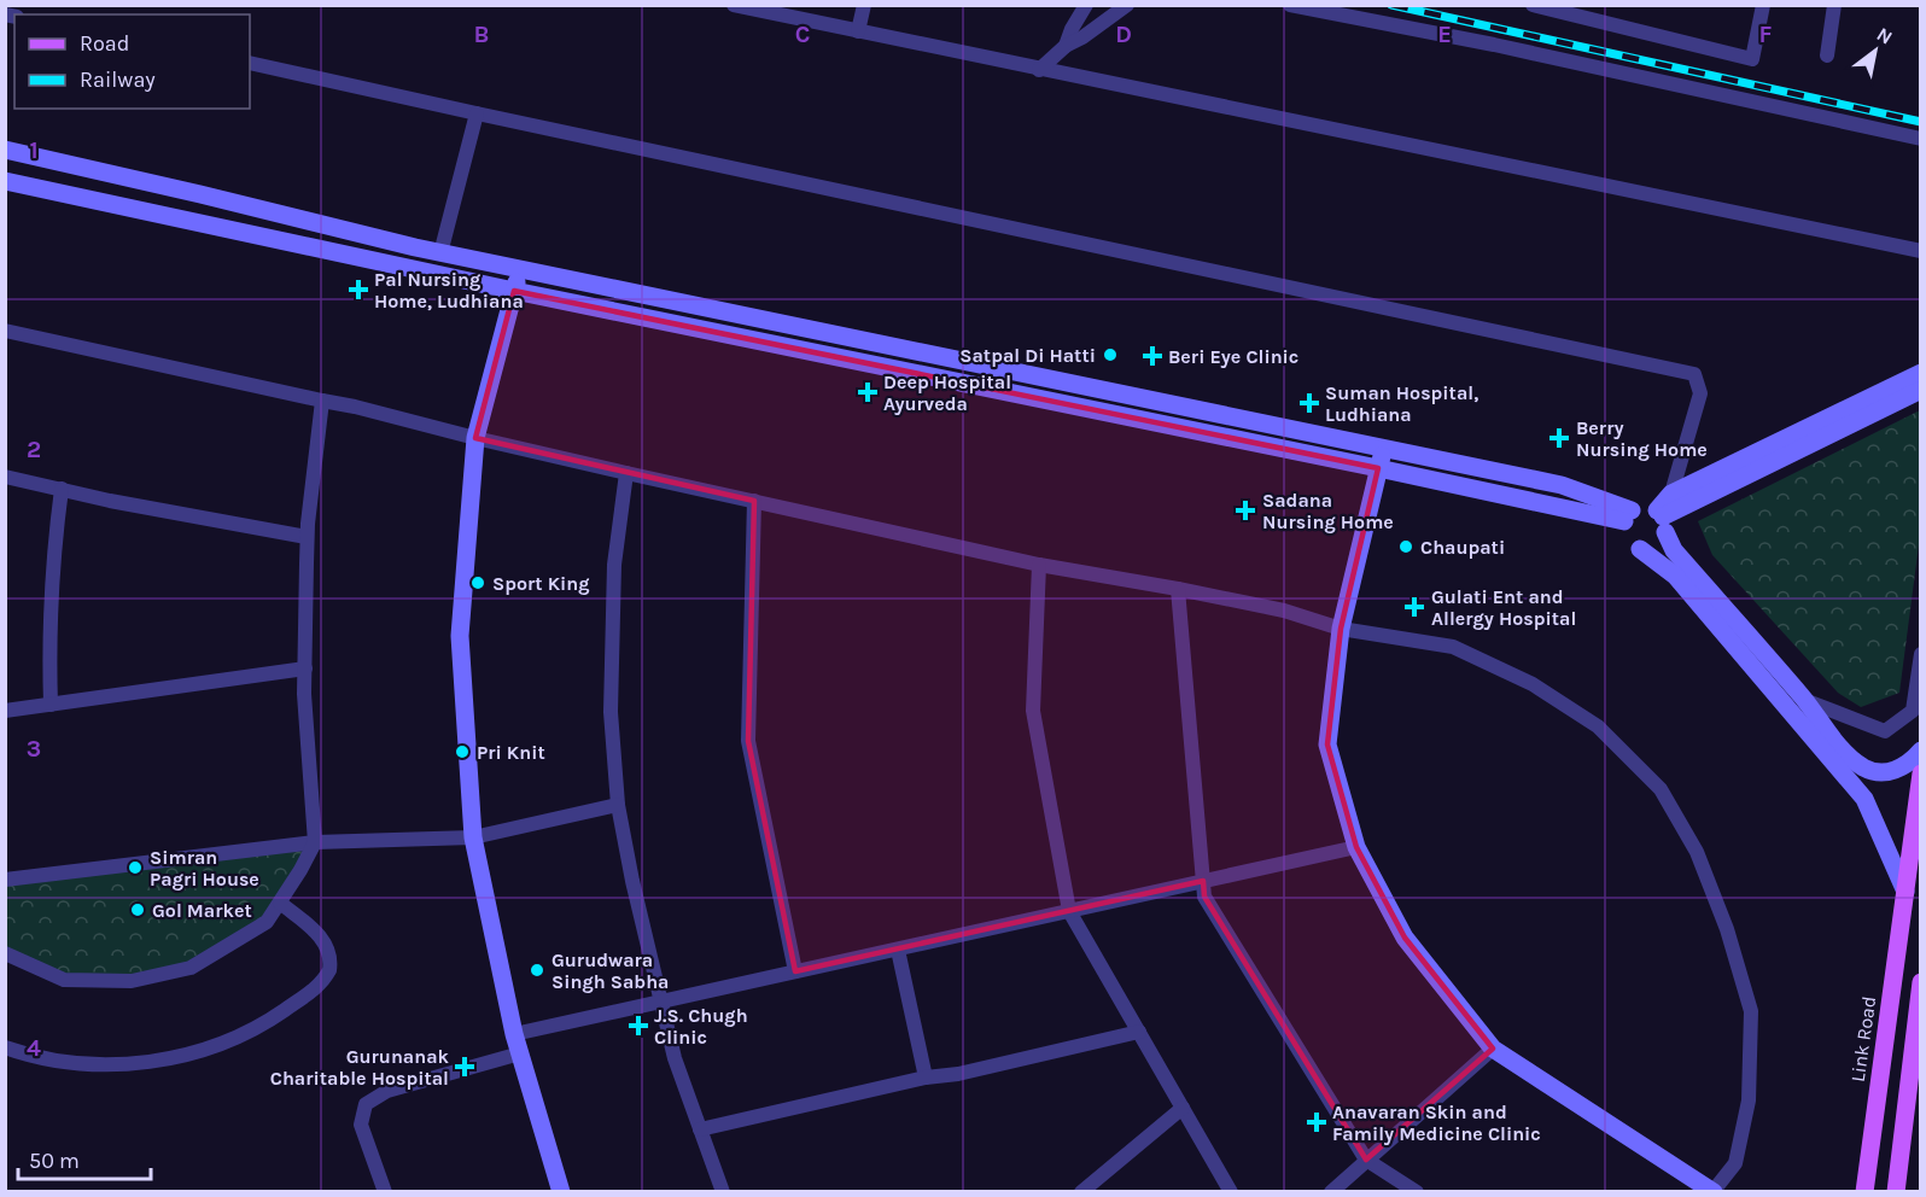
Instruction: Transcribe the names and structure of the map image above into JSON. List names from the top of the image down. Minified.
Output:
{"streets":{"main road":["Link Road"]},"places":{"health":["Pal Nursing Home, Ludhiana","Beri Eye Clinic","Deep Hospital Ayurveda","Suman Hospital, Ludhiana","Berry Nursing Home","Sadana Nursing Home","Gulati Ent and Allergy Hospital","J.S. Chugh Clinic","Gurunanak Charitable Hospital","Anavaran Skin and Family Medicine Clinic"],"other":["Satpal Di Hatti","Chaupati","Sport King","Pri Knit","Simran Pagri House","Gol Market","Gurudwara Singh Sabha"]},"legend":["Road","Railway"],"scale_bar":"50 m","north":"top right","grid":{"columns":["B","C","D","E","F"],"rows":["1","2","3","4"]}}
